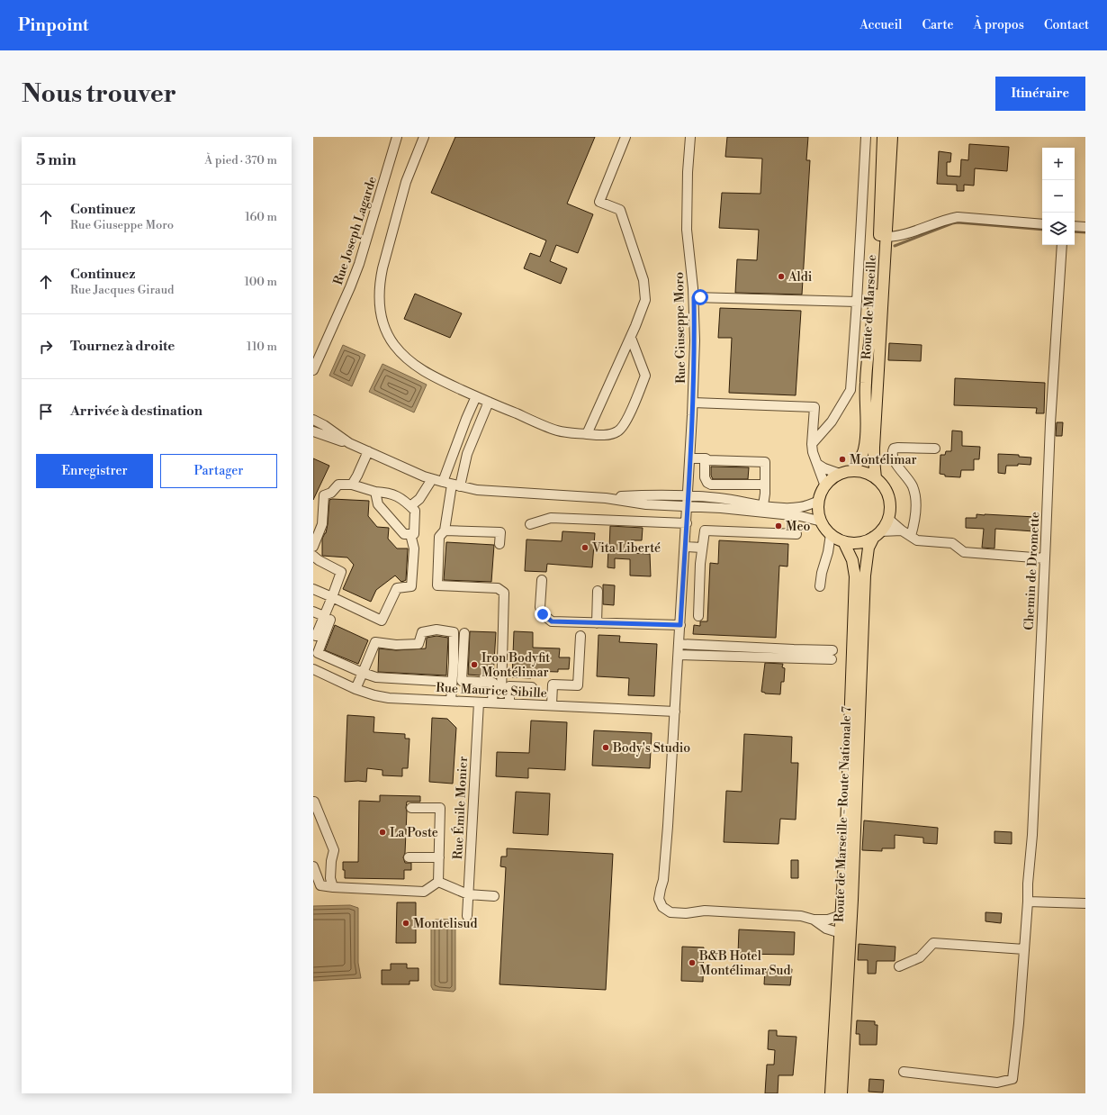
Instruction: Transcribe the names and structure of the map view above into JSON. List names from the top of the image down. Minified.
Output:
{"streets":{"main road":["Route de Marseille","Route de Marseille - Route Nationale 7"],"street":["Rue Joseph Lagarde","Rue Giuseppe Moro","Chemin de Dromette","Rue Maurice Sibille","Rue Émile Monier"]},"crossings":[["Route de Marseille","Route de Marseille - Route Nationale 7"],["Rue Giuseppe Moro","Rue Maurice Sibille"],["Rue Maurice Sibille","Rue Émile Monier"]],"places":["Aldi","Montélimar","Meo","Vita Liberté","Iron Bodyfit Montélimar","Body's Studio","La Poste","Montelisud","B&B Hotel Montélimar Sud"],"page":{"header":"Pinpoint","nav":["Accueil","Carte","À propos","Contact"],"buttons":["Itinéraire",["Enregistrer","Partager"]],"title":"Nous trouver","heading":["5 min","À pied · 370 m"],"map_buttons":["+","−"],"list":[["Continuez","Rue Giuseppe Moro","160 m"],["Continuez","Rue Jacques Giraud","100 m"],["Tournez à droite","110 m"],"Arrivée à destination"]}}
